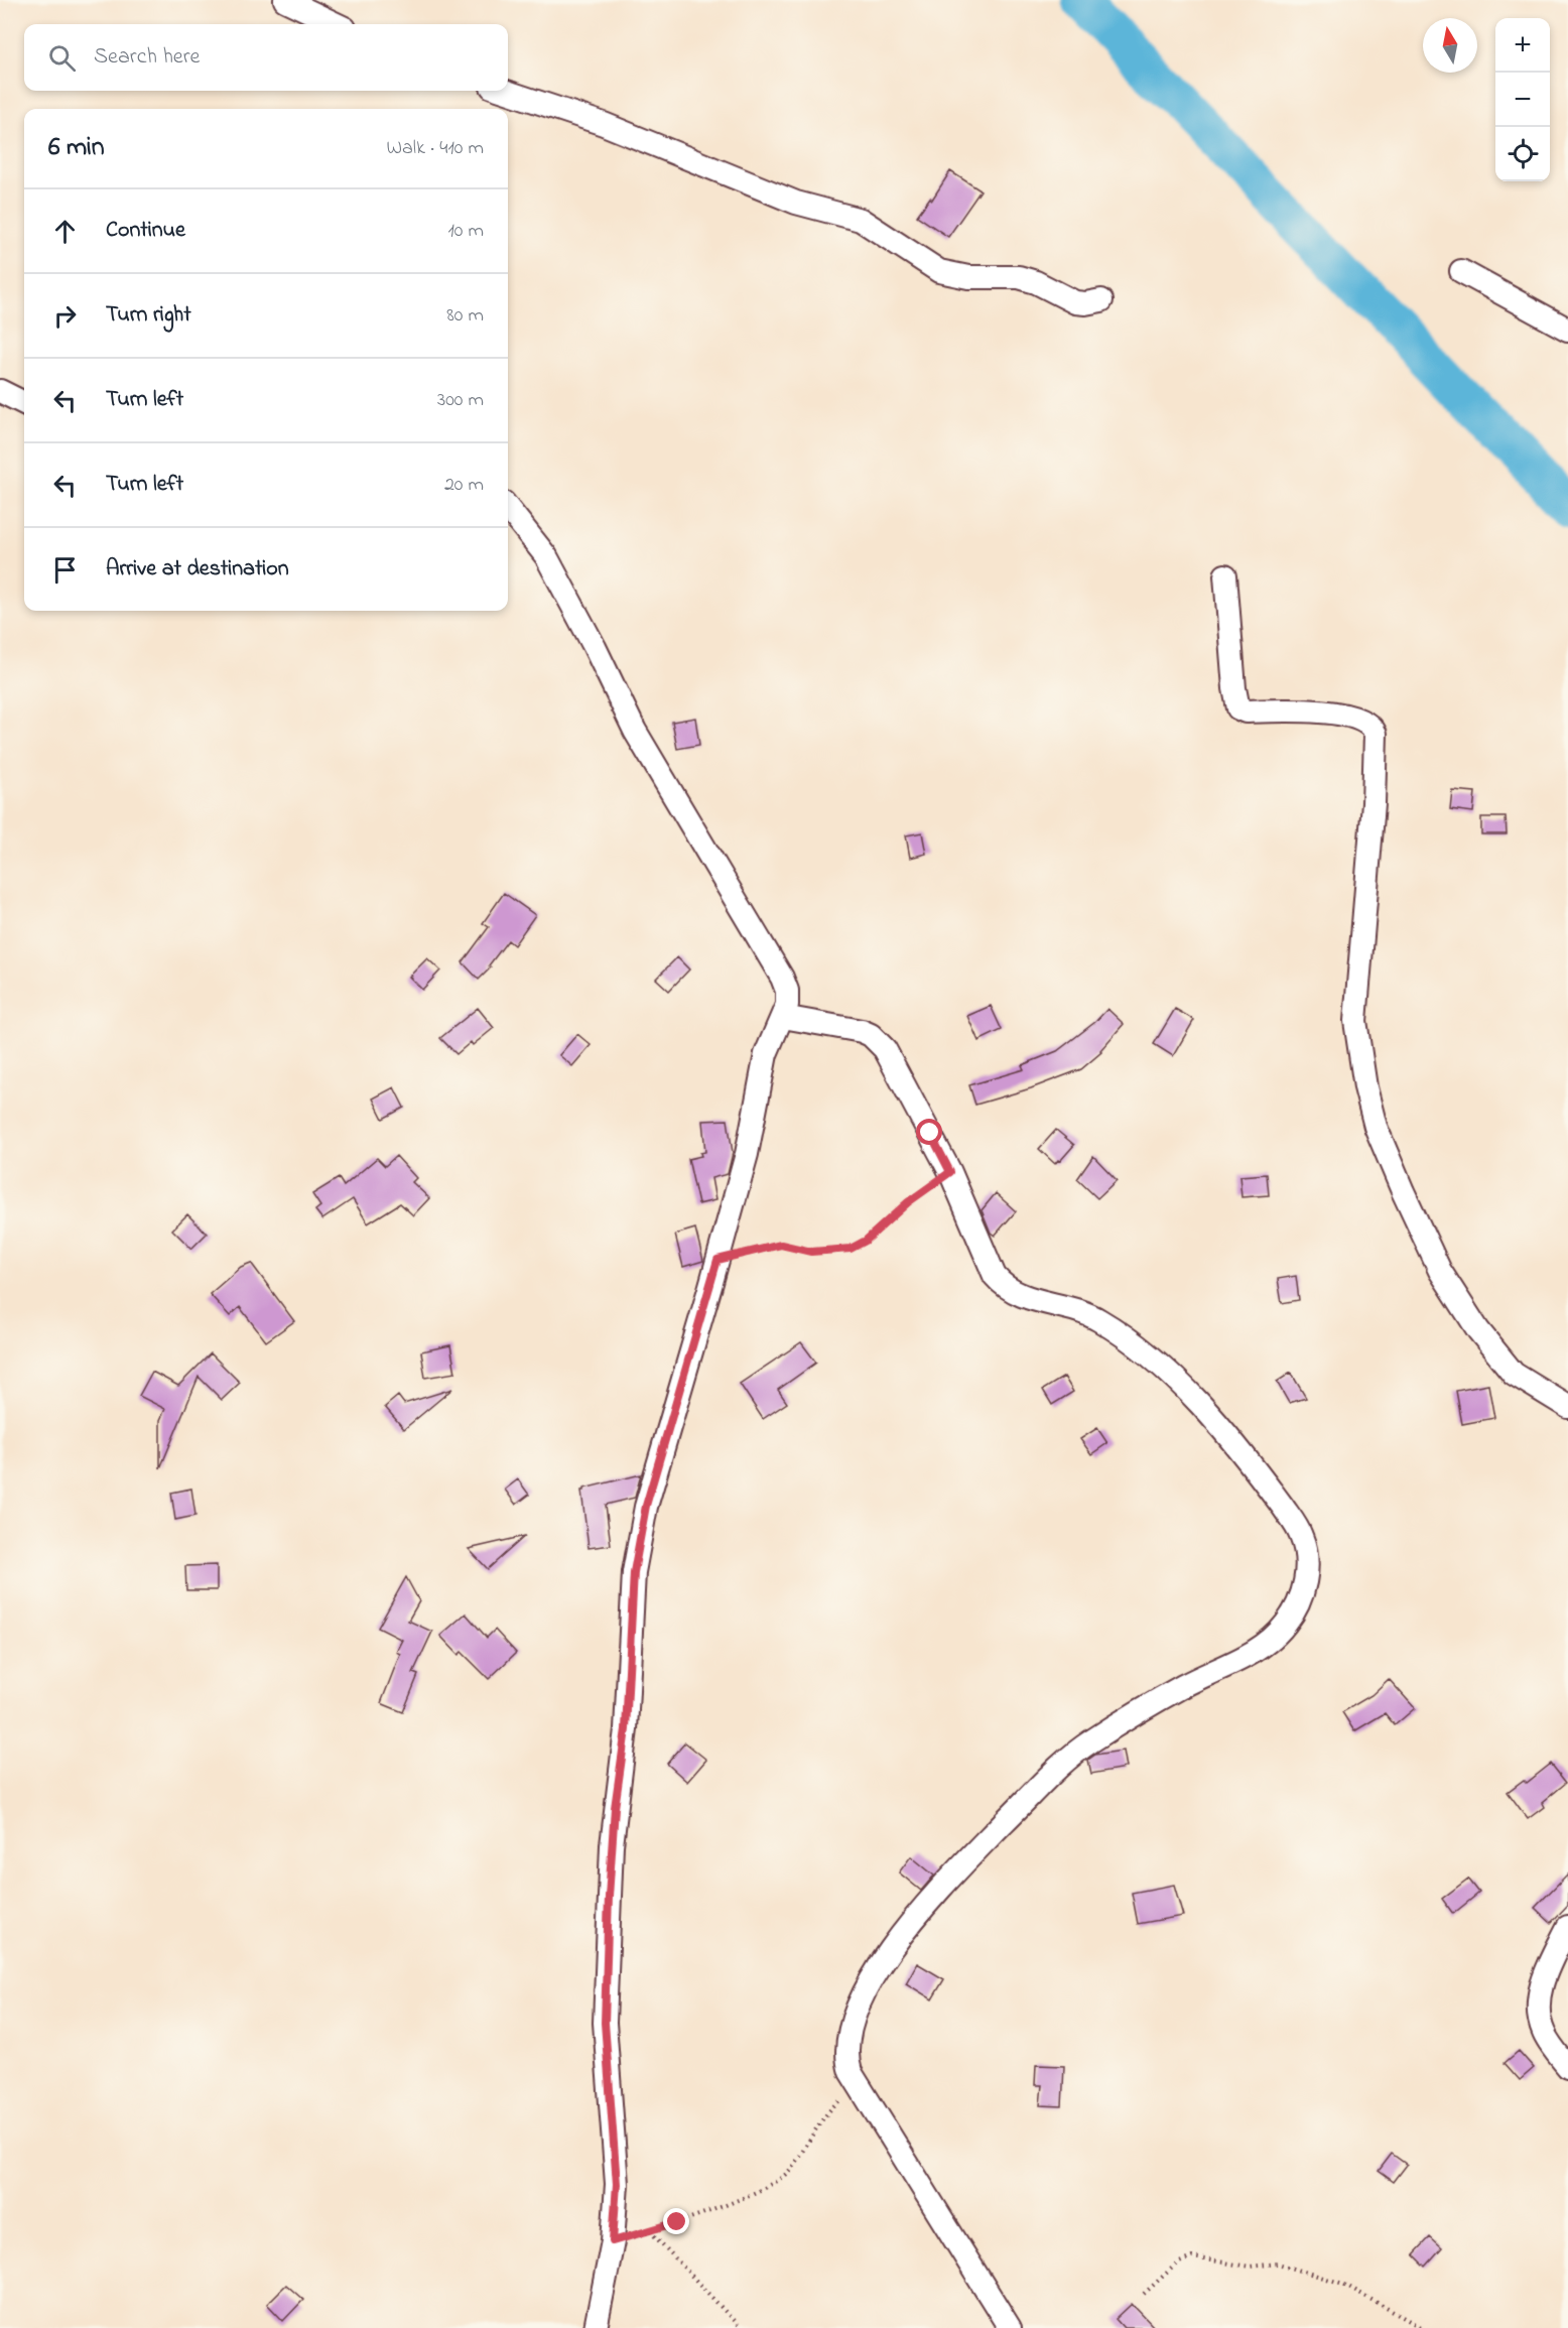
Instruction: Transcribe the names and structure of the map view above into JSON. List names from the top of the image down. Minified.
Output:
{"north":"top","page":{"map_buttons":["+","−"],"search":"Search here","heading":["6 min","Walk · 410 m"],"list":[["Continue","10 m"],["Turn right","80 m"],["Turn left","300 m"],["Turn left","20 m"],"Arrive at destination"]}}
